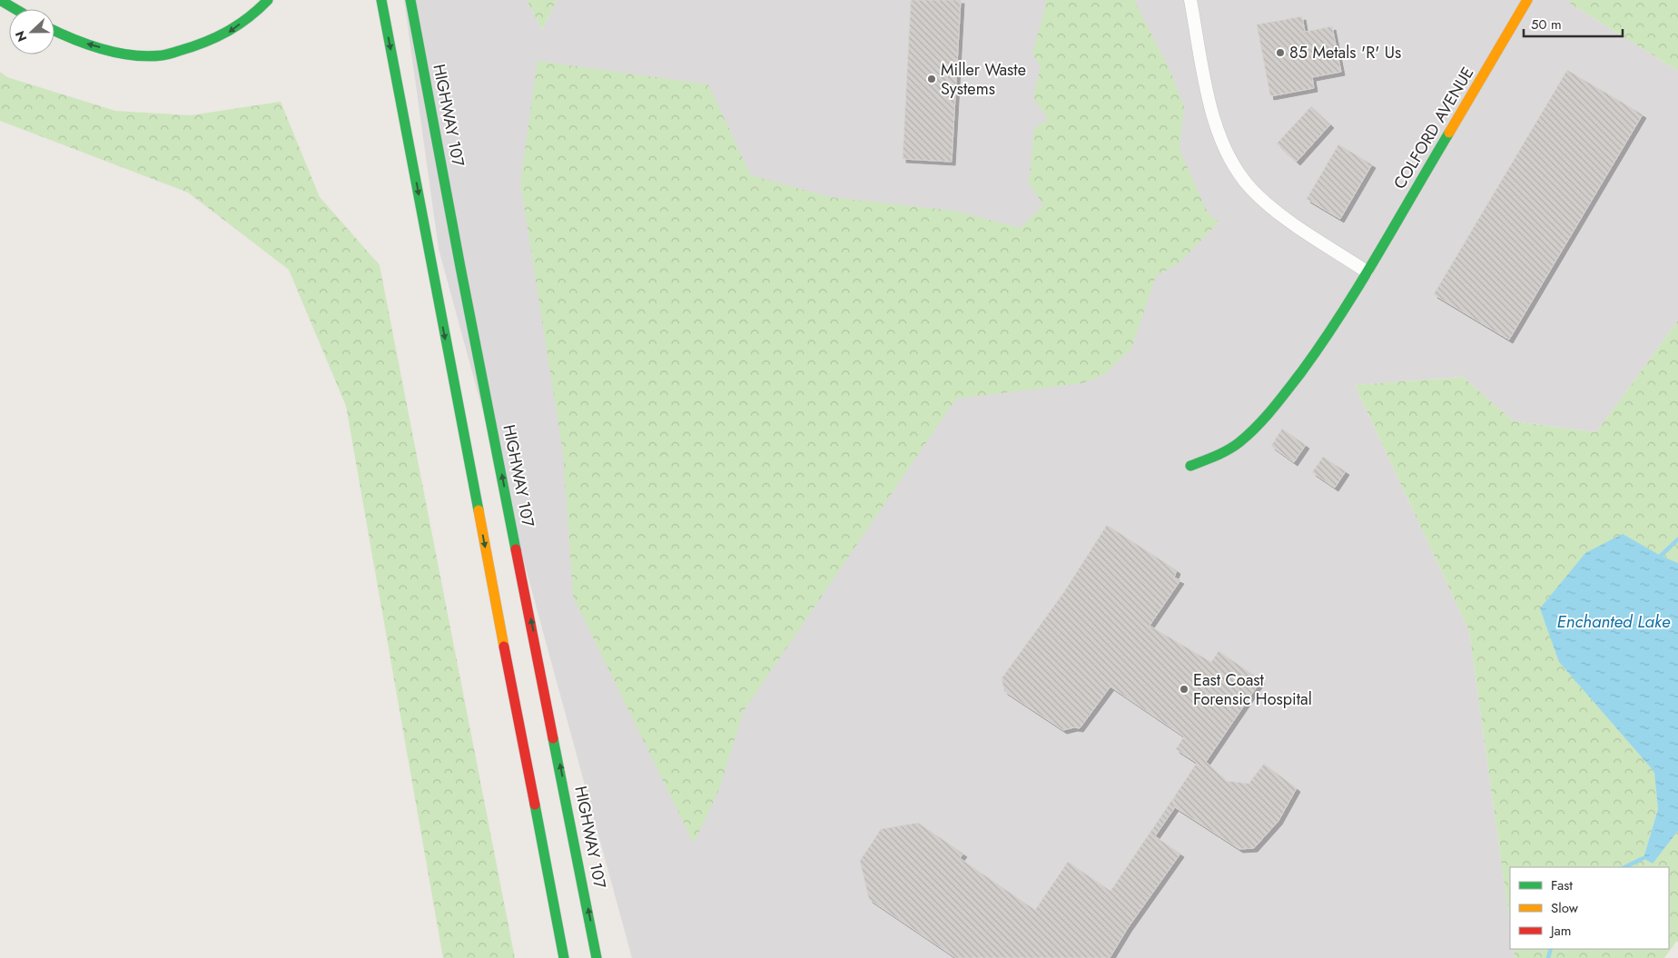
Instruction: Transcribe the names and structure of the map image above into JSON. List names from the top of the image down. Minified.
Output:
{"streets":{"main road":["HIGHWAY 107","COLFORD AVENUE"]},"water":["Enchanted Lake"],"places":["85 Metals 'R' Us","Miller Waste Systems","East Coast Forensic Hospital"],"legend":["Fast","Slow","Jam"],"scale_bar":"50 m","north":"left"}
